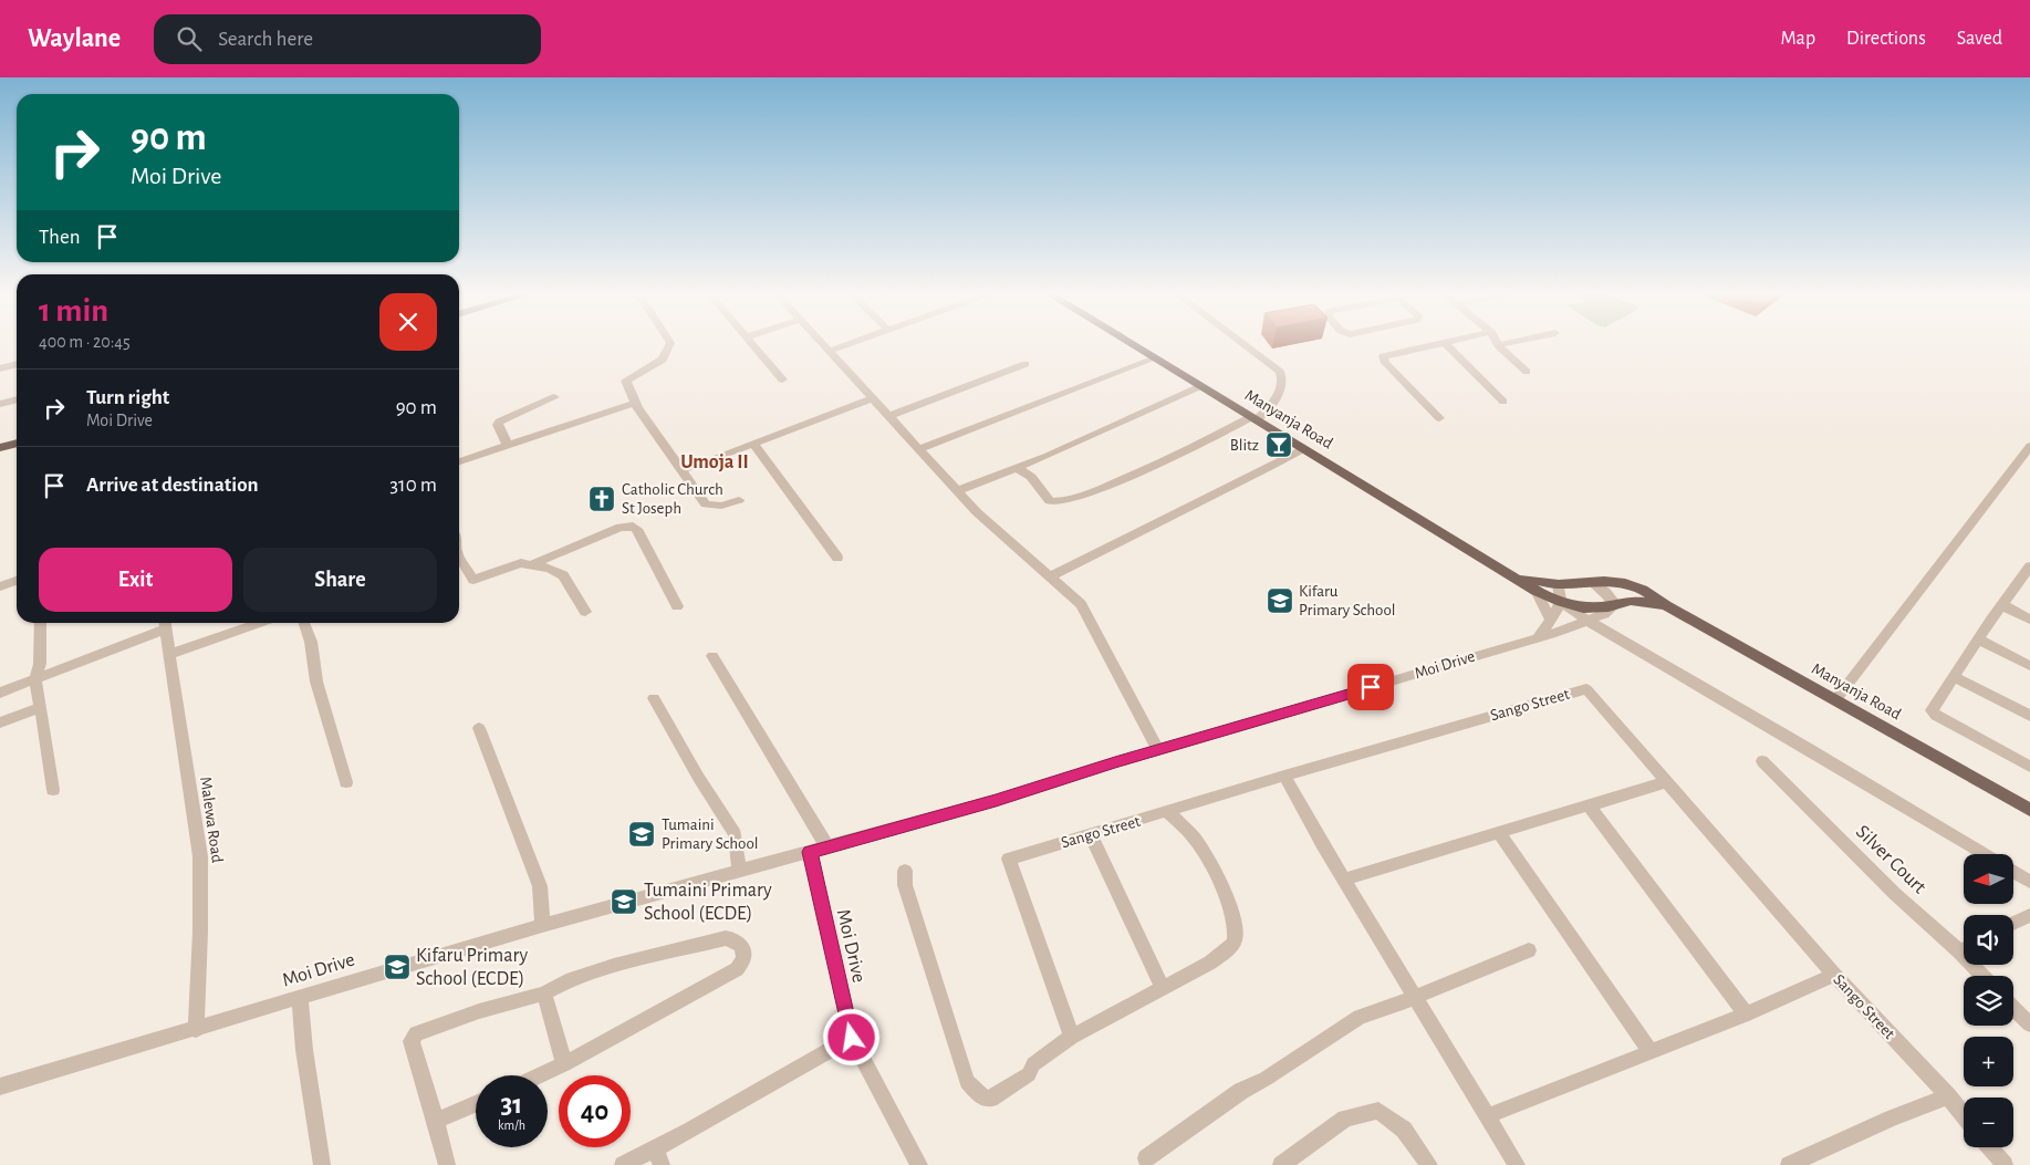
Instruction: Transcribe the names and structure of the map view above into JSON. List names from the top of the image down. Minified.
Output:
{"streets":{"main road":["Manyanja Road"],"street":["Moi Drive","Sango Street","Malewa Road","Silver Court"]},"crossings":[["Manyanja Road","Moi Drive"],["Moi Drive","Malewa Road"]],"districts":["Umoja II"],"places":{"bar":["Blitz"],"church":["Catholic Church St Joseph"],"school or university":["Kifaru Primary School","Tumaini Primary School","Tumaini Primary School (ECDE)","Kifaru Primary School (ECDE)"]},"north":"left","page":{"header":"Waylane","search":"Search here","nav":["Map","Directions","Saved"],"turn":["90 m","Moi Drive"],"then":"Then","heading":["1 min","400 m · 20:45"],"list":[{"name":"Turn right","note":"Moi Drive","value":"90 m"},{"name":"Arrive at destination","value":"310 m"}],"buttons":["Exit","Share"],"map_buttons":["+","−"],"speed":"31 km/h","limit":"40"}}
